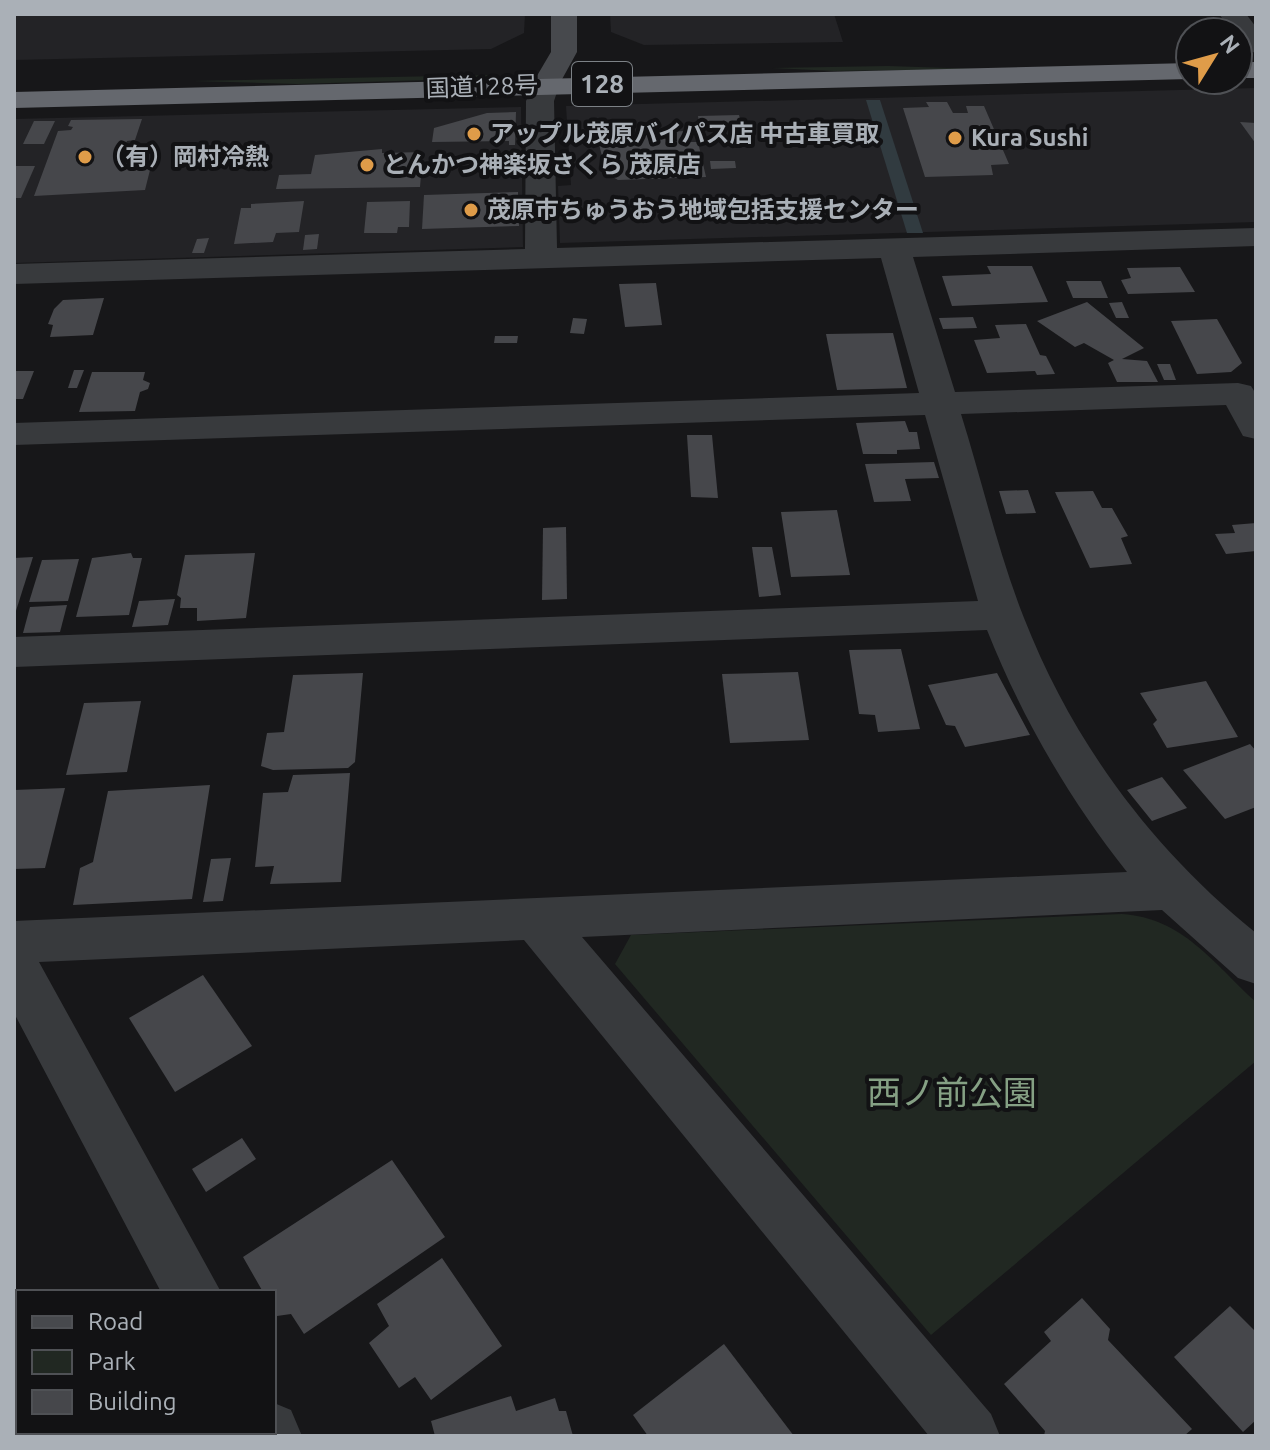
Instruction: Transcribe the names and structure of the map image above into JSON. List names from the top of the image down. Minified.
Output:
{"streets":{"highway":["128","国道128号"]},"parks":["西ノ前公園"],"places":["アップル茂原バイパス店 中古車買取","Kura Sushi","（有）岡村冷熱","とんかつ神楽坂さくら 茂原店","茂原市ちゅうおう地域包括支援センター"],"legend":["Road","Park","Building"],"north":"top right"}
